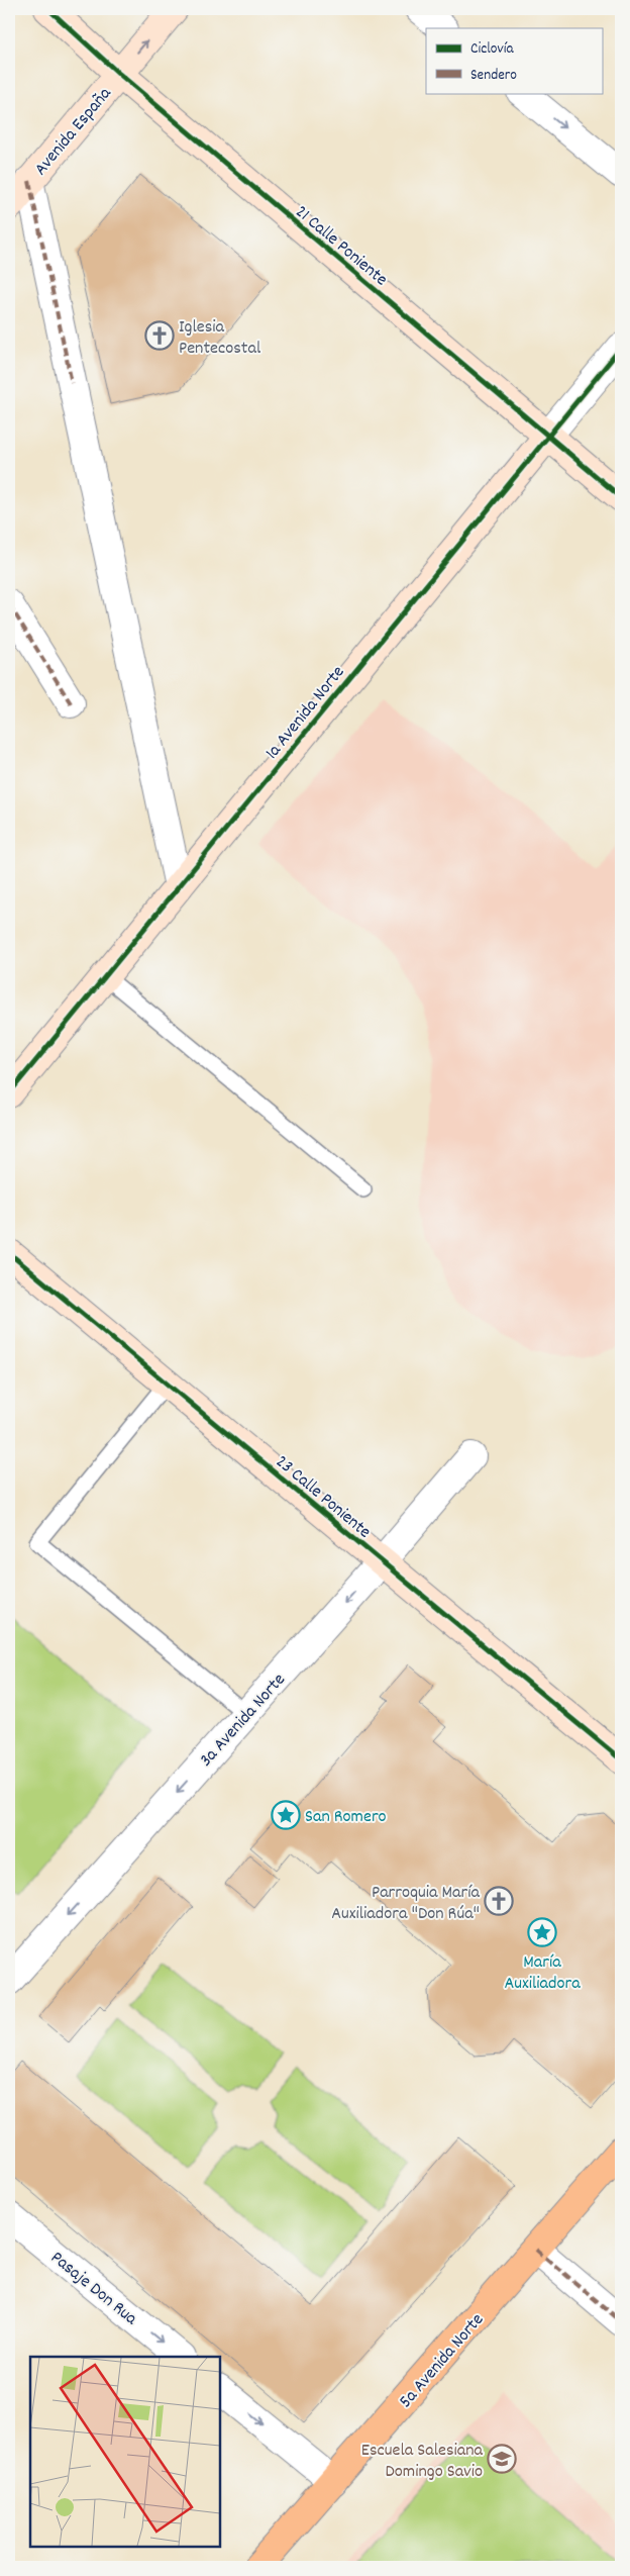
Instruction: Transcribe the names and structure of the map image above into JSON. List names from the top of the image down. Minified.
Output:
{"streets":{"main road":["5a Avenida Norte"],"street":["Avenida España","21 Calle Poniente","1a Avenida Norte","23 Calle Poniente","3a Avenida Norte","Pasaje Don Rua"]},"crossings":[["Avenida España","21 Calle Poniente"],["21 Calle Poniente","1a Avenida Norte"],["23 Calle Poniente","3a Avenida Norte"]],"one_way":["3a Avenida Norte","Pasaje Don Rua"],"places":{"church":["Iglesia Pentecostal","Parroquia María Auxiliadora \"Don Rúa\""],"place":["San Romero","María Auxiliadora"],"school or university":["Escuela Salesiana Domingo Savio"]},"legend":["Ciclovía","Sendero"]}
